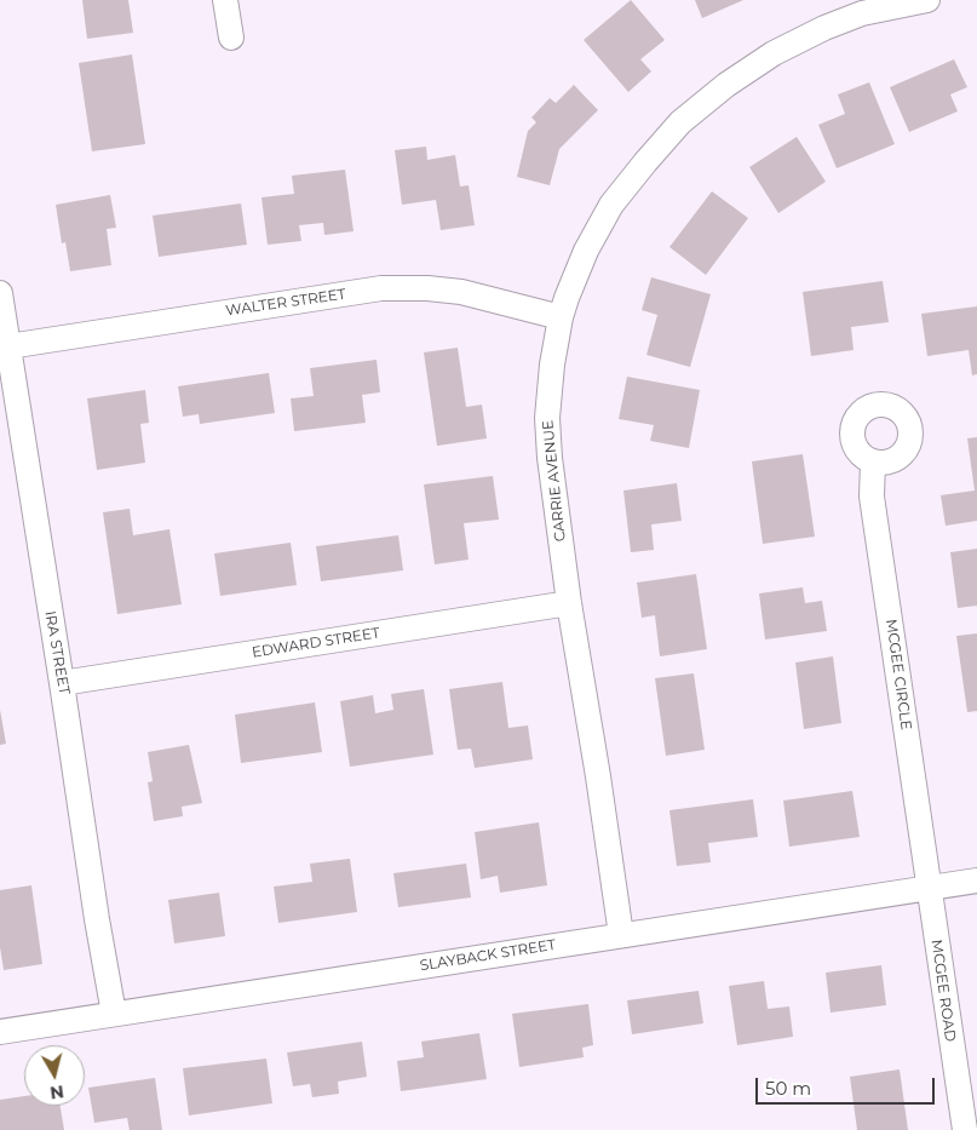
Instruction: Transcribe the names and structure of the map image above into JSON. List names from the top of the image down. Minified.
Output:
{"streets":{"street":["WALTER STREET","CARRIE AVENUE","EDWARD STREET","IRA STREET","MCGEE CIRCLE","SLAYBACK STREET","MCGEE ROAD"]},"crossings":[["WALTER STREET","CARRIE AVENUE"],["WALTER STREET","IRA STREET"],["CARRIE AVENUE","EDWARD STREET"],["CARRIE AVENUE","SLAYBACK STREET"],["EDWARD STREET","IRA STREET"],["IRA STREET","SLAYBACK STREET"],["MCGEE CIRCLE","SLAYBACK STREET"],["MCGEE CIRCLE","MCGEE ROAD"],["SLAYBACK STREET","MCGEE ROAD"]],"scale_bar":"50 m","north":"bottom"}
